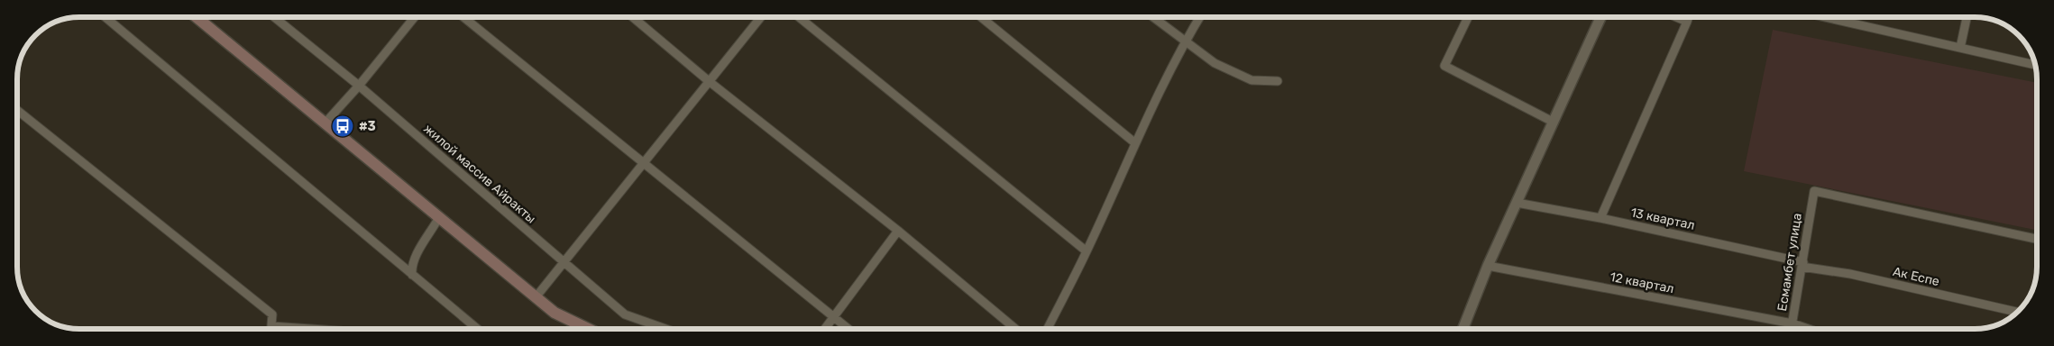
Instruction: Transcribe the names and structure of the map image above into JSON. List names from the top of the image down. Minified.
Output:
{"streets":{"street":["жилой массив Айракты","13 квартал","Есмамбет улица","Ак Еспе","12 квартал"]},"crossings":[["13 квартал","Есмамбет улица"],["13 квартал","Ак Еспе"],["Есмамбет улица","Ак Еспе"],["Есмамбет улица","12 квартал"]],"places":{"bus stop":["#3"]}}
